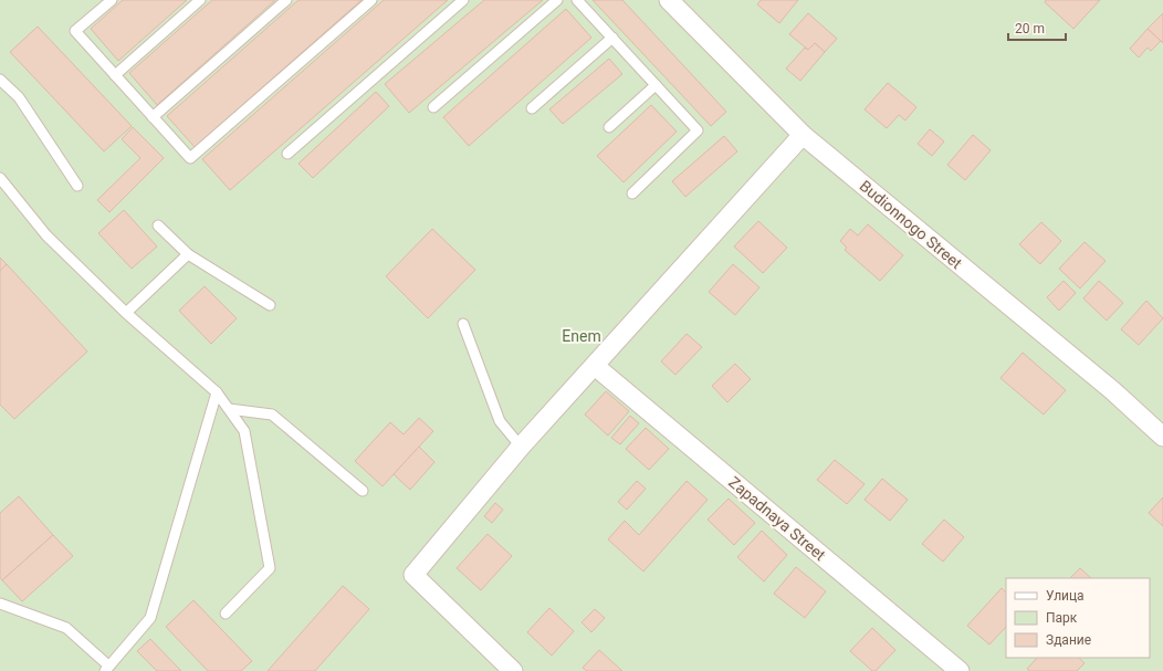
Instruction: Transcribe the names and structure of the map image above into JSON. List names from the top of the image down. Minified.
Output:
{"streets":{"street":["Budionnogo Street","Zapadnaya Street"]},"parks":["Enem"],"legend":["Улица","Парк","Здание"],"scale_bar":"20 m"}
